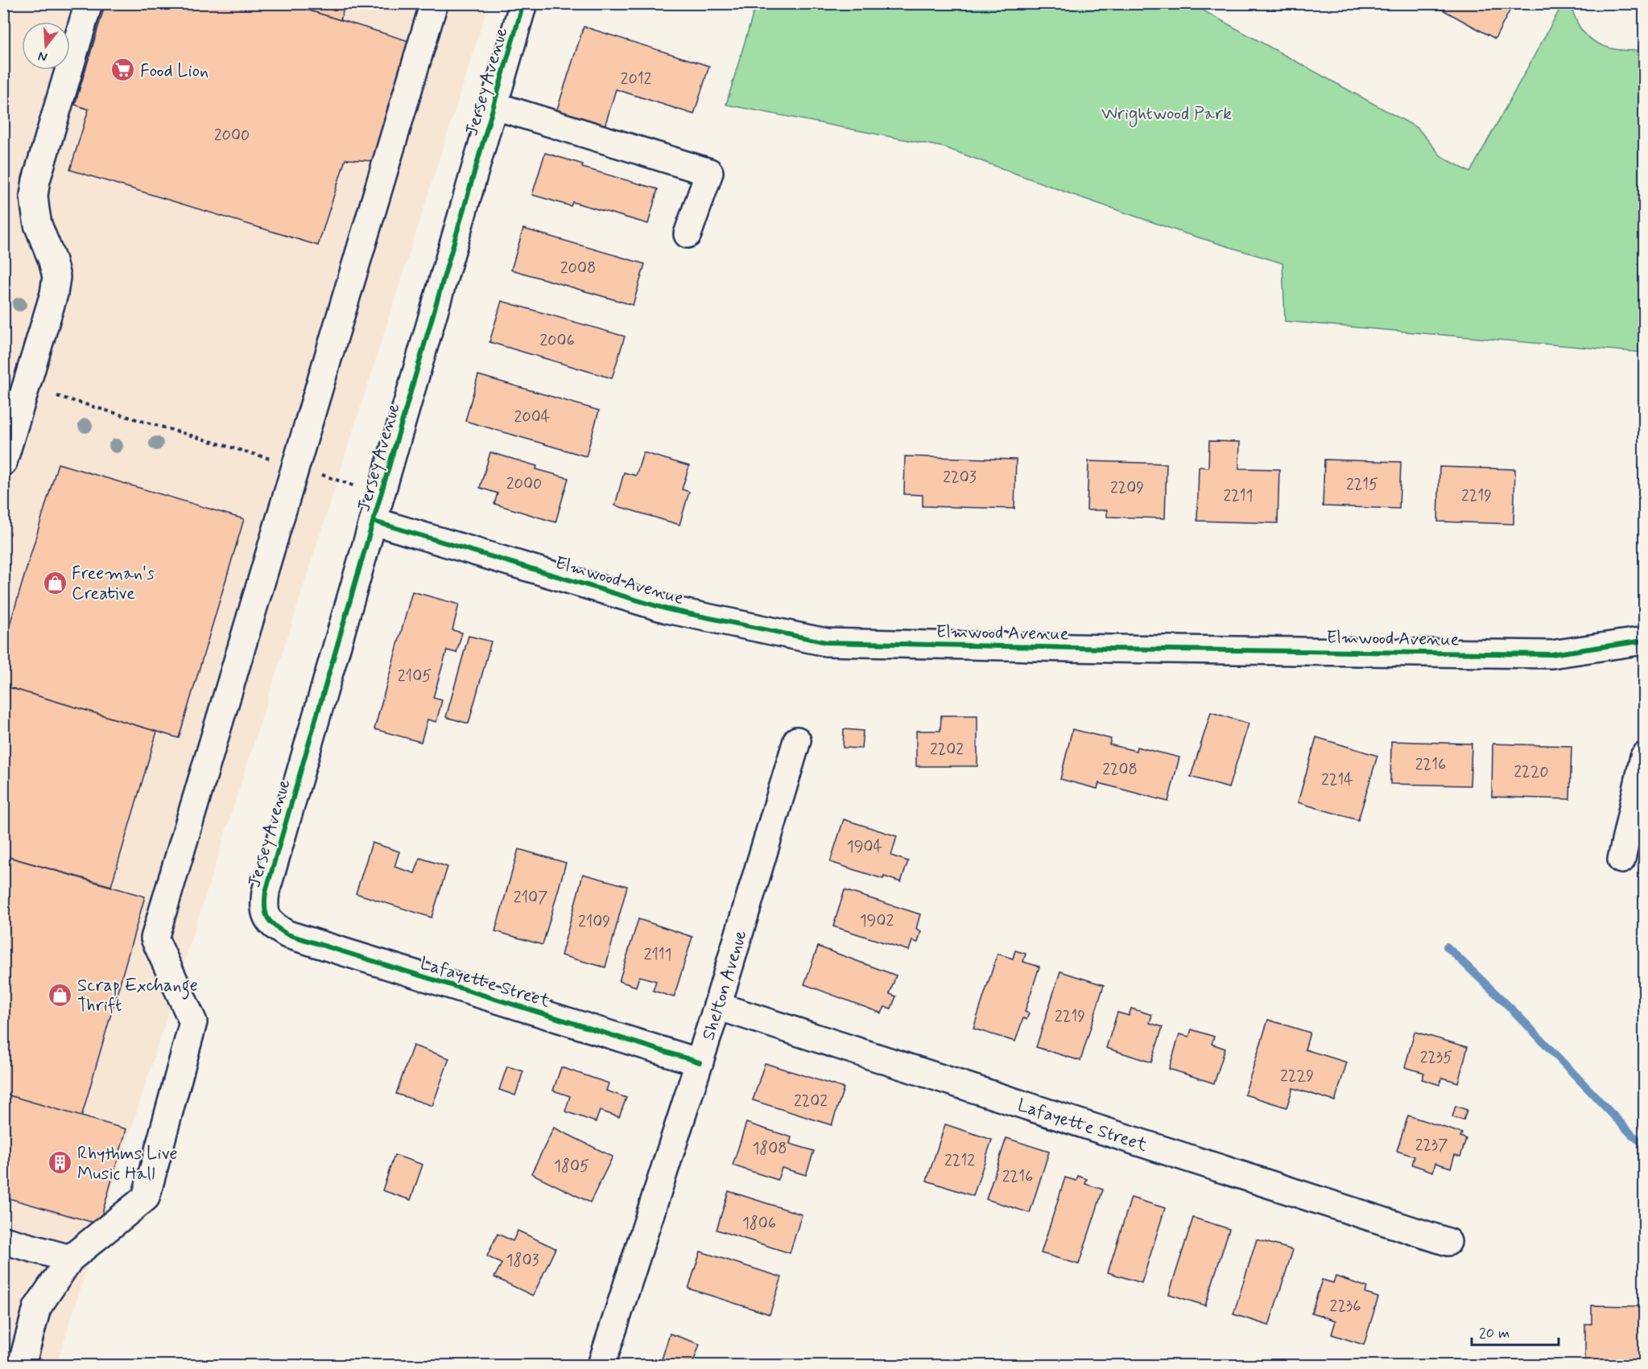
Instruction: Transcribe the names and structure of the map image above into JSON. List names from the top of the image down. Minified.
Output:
{"streets":{"street":["Jersey Avenue","Elmwood Avenue","Lafayette Street","Shelton Avenue"]},"crossings":[["Jersey Avenue","Elmwood Avenue"],["Jersey Avenue","Lafayette Street"],["Lafayette Street","Shelton Avenue"]],"parks":["Wrightwood Park"],"places":{"supermarket":["Food Lion"],"shop":["Freeman's Creative","Scrap Exchange Thrift"],"building":["Rhythms Live Music Hall"]},"house_numbers":["2012","2000","2008","2006","2004","2203","2000","2215","2209","2211","2219","2105","2202","2216","2208","2220","2214","1904","2107","1902","2109","2111","2219","2235","2229","2202","2237","1808","2212","1805","2216","1806","1803","2236"],"scale_bar":"20 m","north":"bottom"}
